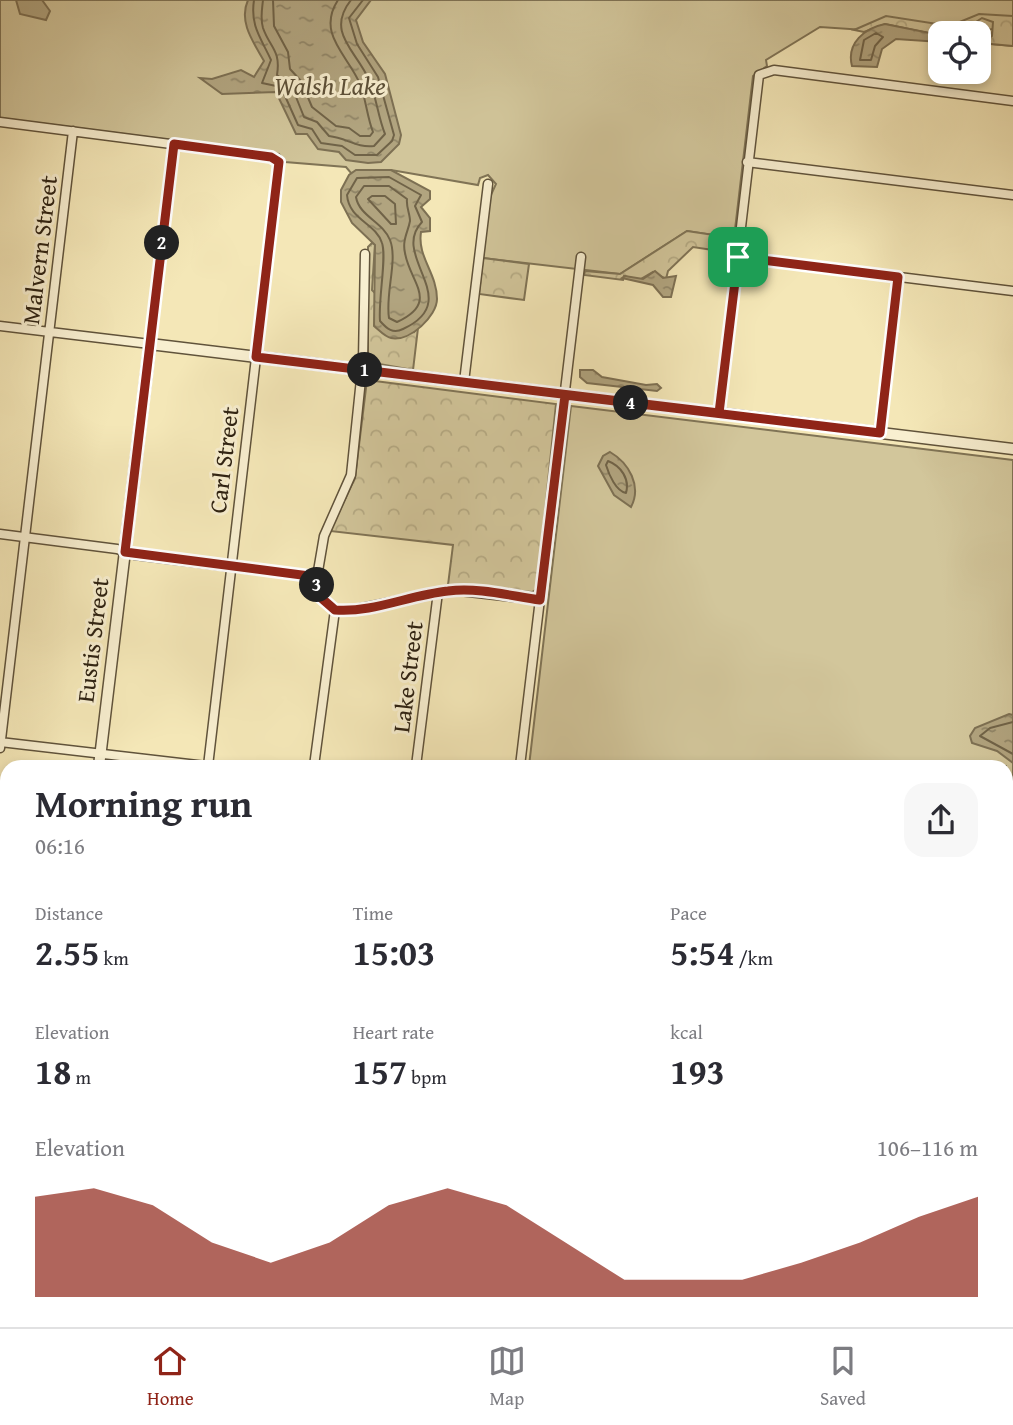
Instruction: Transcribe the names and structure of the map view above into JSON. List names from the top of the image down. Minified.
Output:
{"streets":{"street":["Malvern Street","Carl Street","Eustis Street","Lake Street"]},"crossings":[["Carl Street","Eustis Street"]],"water":["Walsh Lake"],"page":{"pins":["2","1","4","3"],"heading":["Morning run","06:16"],"stats":[["Distance","2.55 km"],["Time","15:03"],["Pace","5:54 /km"],["Elevation","18 m"],["Heart rate","157 bpm"],["kcal","193"]],"chart":["Elevation","106–116 m"],"tabs":["Home","Map","Saved"]}}
